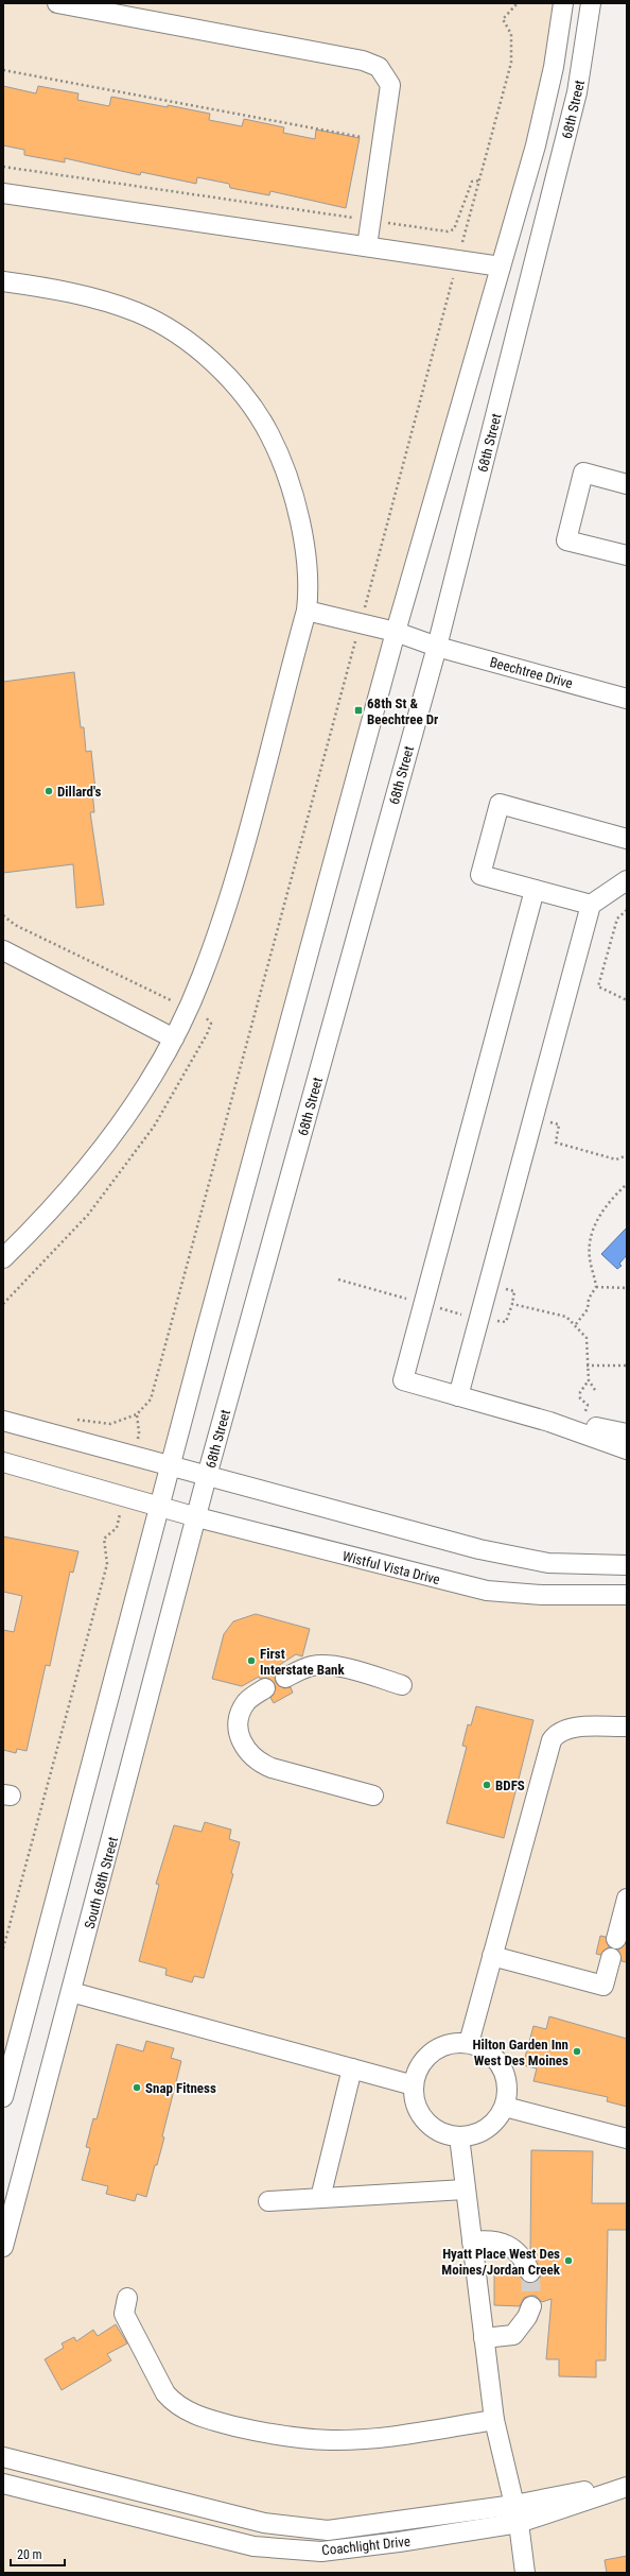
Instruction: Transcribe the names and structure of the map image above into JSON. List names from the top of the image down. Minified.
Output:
{"streets":{"street":["68th Street","Beechtree Drive","Wistful Vista Drive","South 68th Street","Coachlight Drive"]},"crossings":[["68th Street","Beechtree Drive"],["68th Street","Wistful Vista Drive"],["68th Street","South 68th Street"],["Wistful Vista Drive","South 68th Street"]],"places":{"transit":["68th St & Beechtree Dr"],"other":["Dillard's","First Interstate Bank","BDFS","Hilton Garden Inn West Des Moines","Snap Fitness","Hyatt Place West Des Moines/Jordan Creek"]},"scale_bar":"20 m"}
